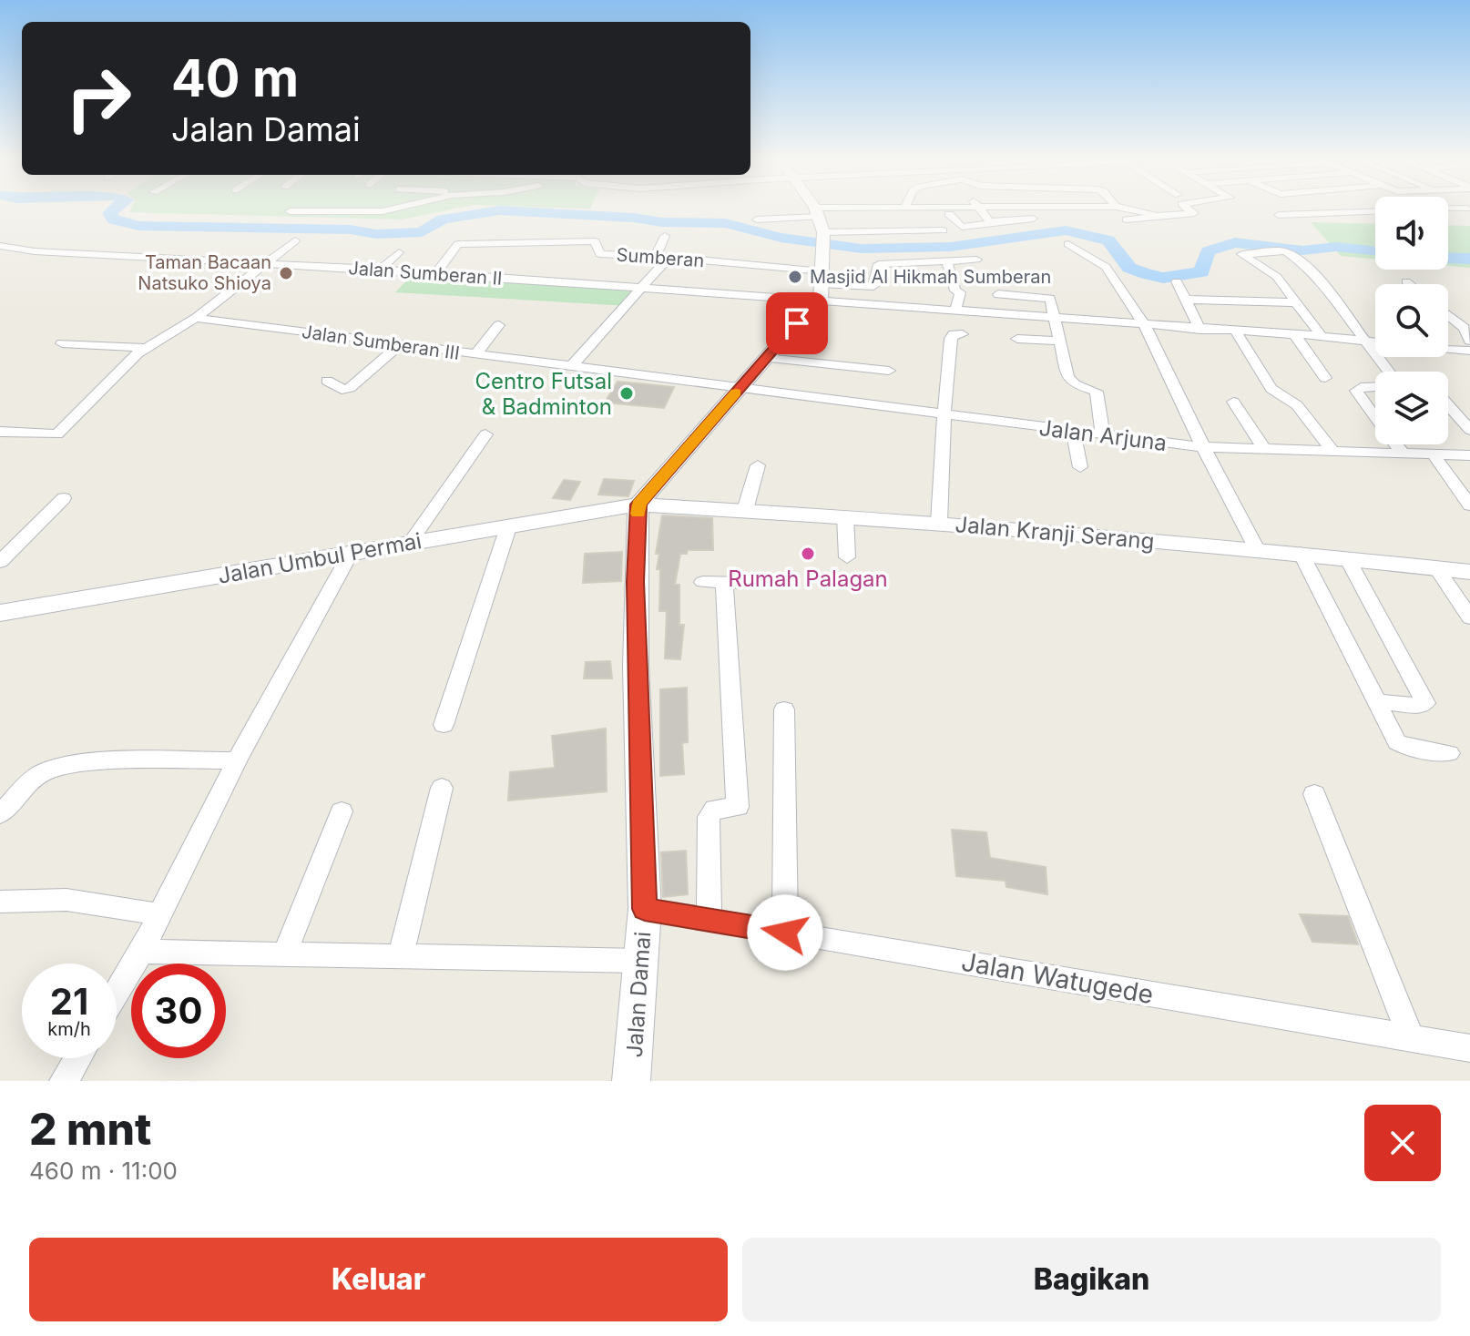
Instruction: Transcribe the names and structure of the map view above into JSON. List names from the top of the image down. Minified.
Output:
{"streets":{"main road":["Jalan Kranji Serang","Jalan Umbul Permai","Jalan Damai"],"street":["Sumberan","Jalan Sumberan II","Jalan Sumberan III","Jalan Arjuna","Jalan Watugede"]},"crossings":[["Sumberan","Jalan Sumberan II"],["Jalan Sumberan III","Jalan Arjuna"],["Jalan Kranji Serang","Jalan Umbul Permai"],["Jalan Kranji Serang","Jalan Damai"],["Jalan Umbul Permai","Jalan Damai"],["Jalan Watugede","Jalan Damai"]],"places":["Taman Bacaan Natsuko Shioya","Masjid Al Hikmah Sumberan","Centro Futsal & Badminton","Rumah Palagan"],"page":{"turn":["40 m","Jalan Damai"],"speed":"21 km/h","limit":"30","heading":["2 mnt","460 m · 11:00"],"buttons":["Keluar","Bagikan"]}}
